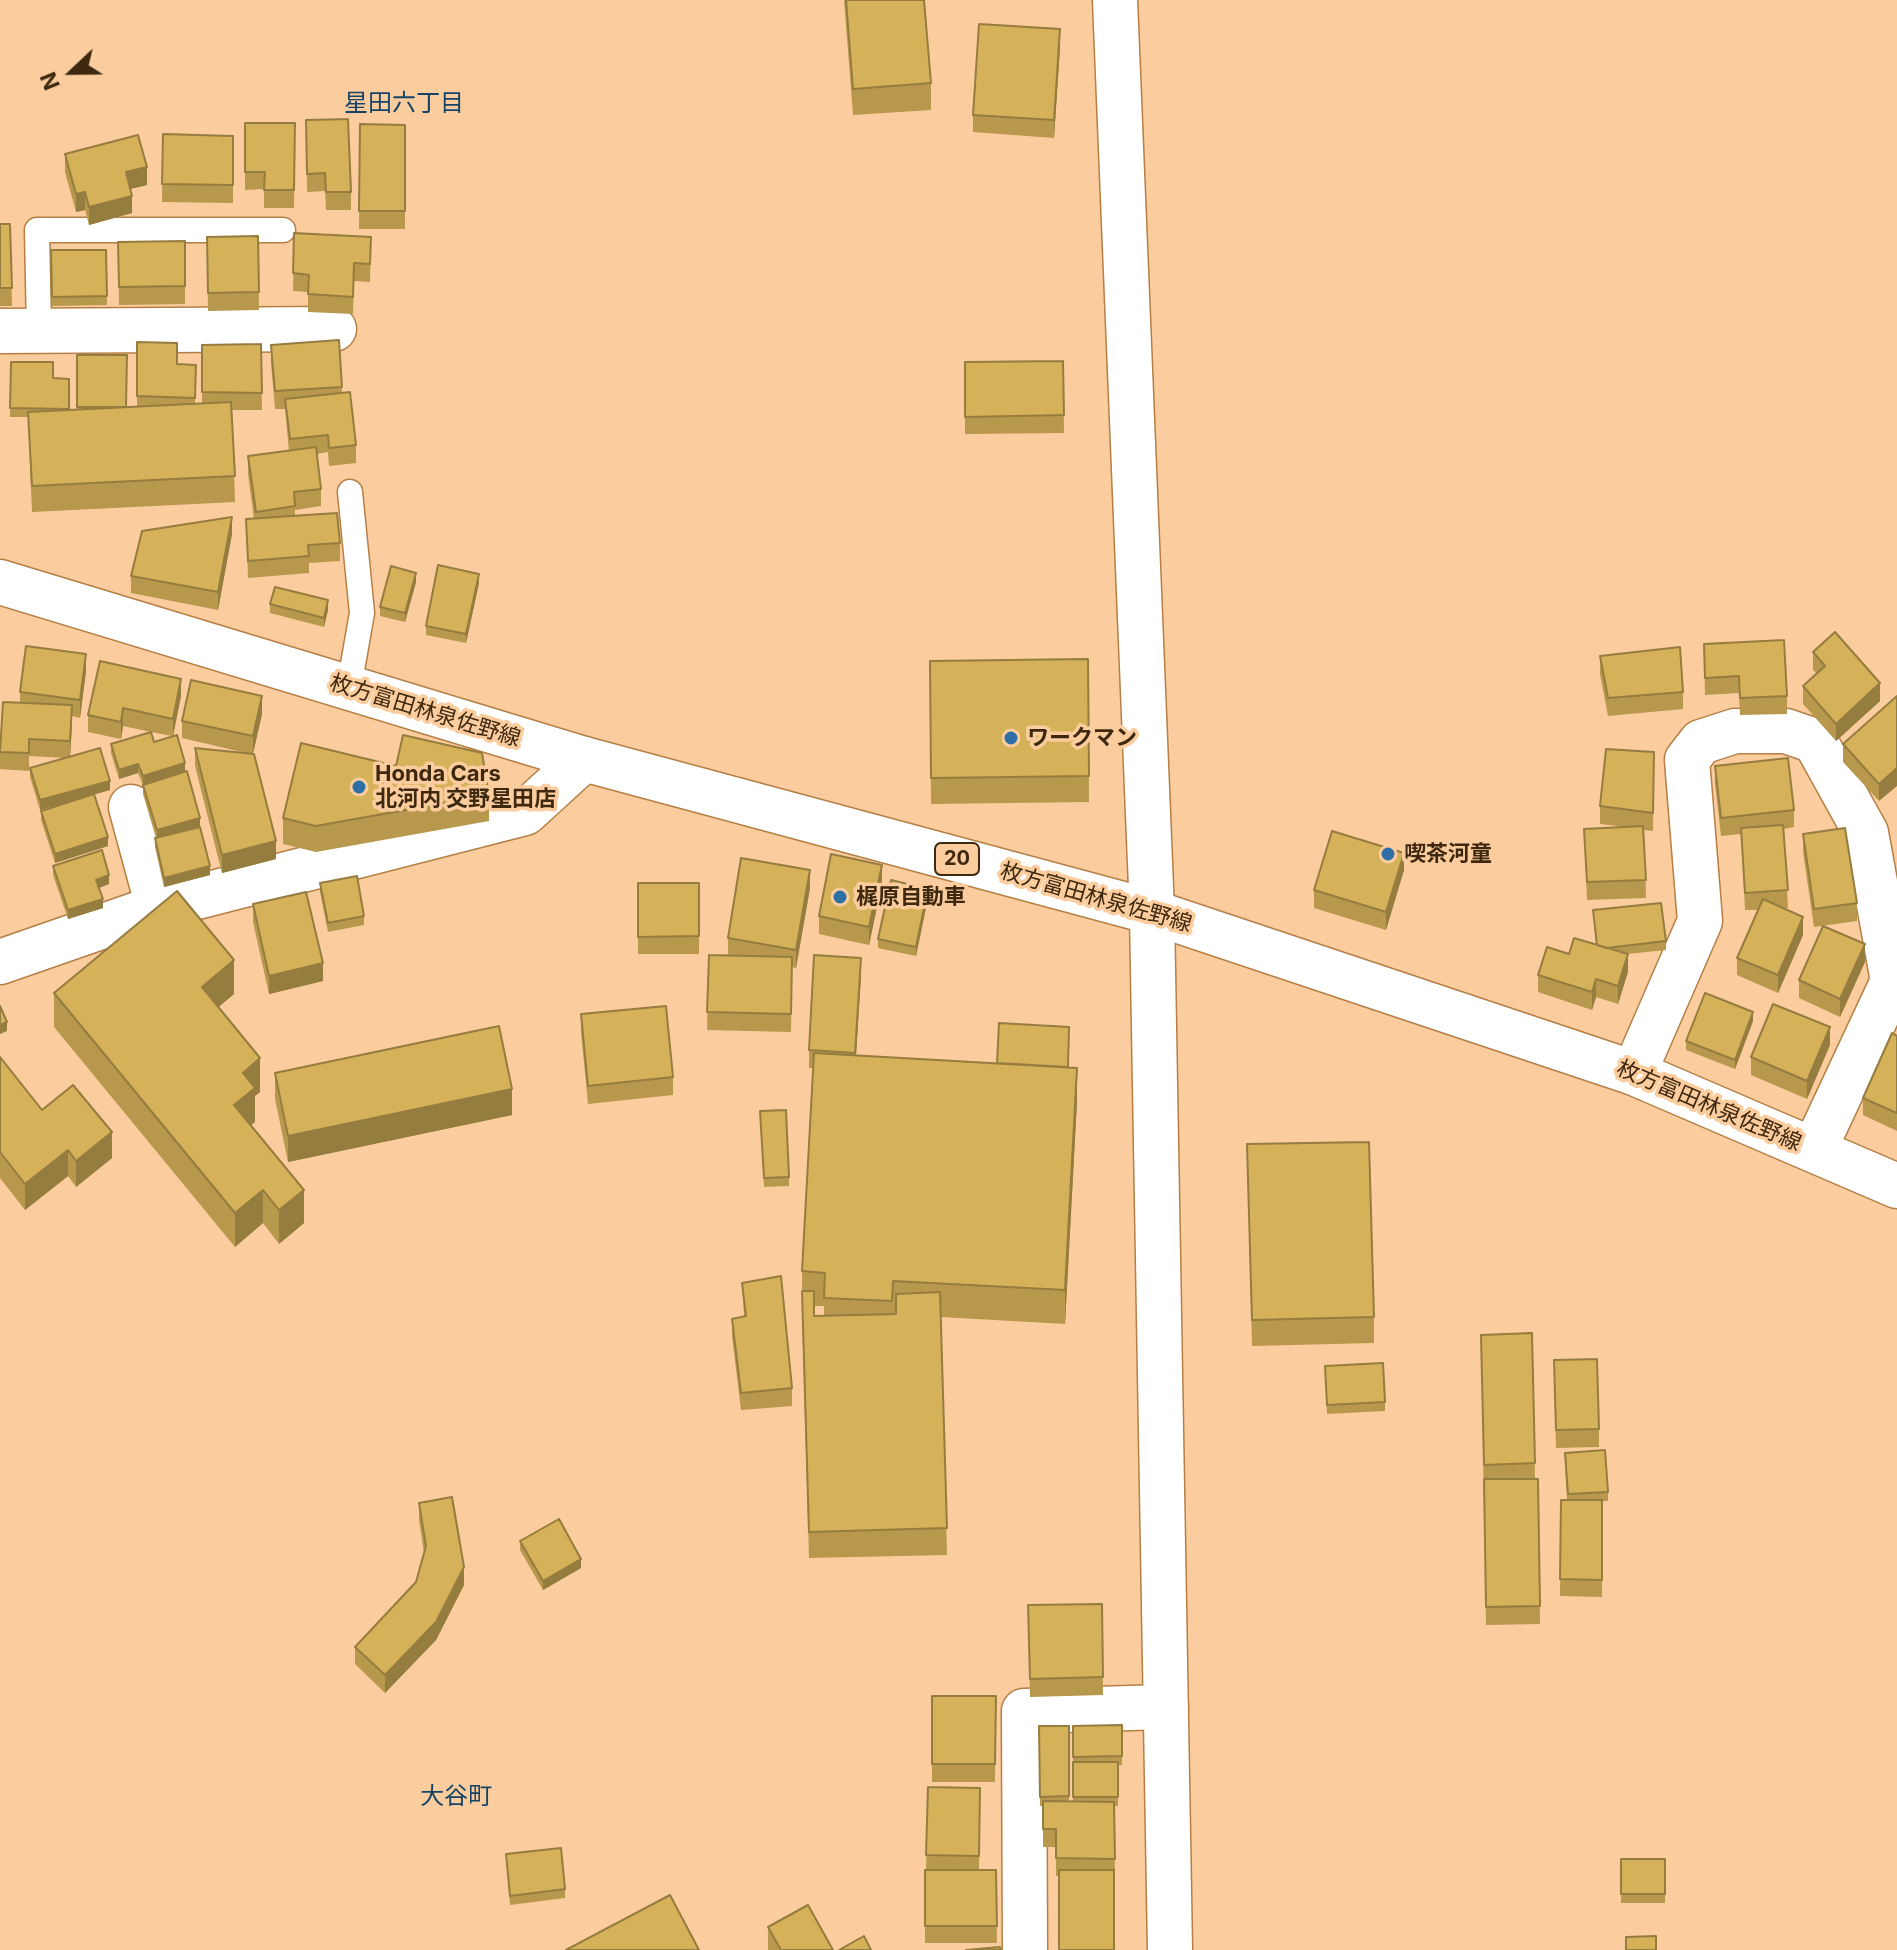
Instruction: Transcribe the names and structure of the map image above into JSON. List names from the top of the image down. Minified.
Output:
{"streets":{"street":["枚方富田林泉佐野線","20"]},"districts":["星田六丁目","大谷町"],"places":["ワークマン","Honda Cars 北河内 交野星田店","喫茶河童","梶原自動車"],"north":"left"}
